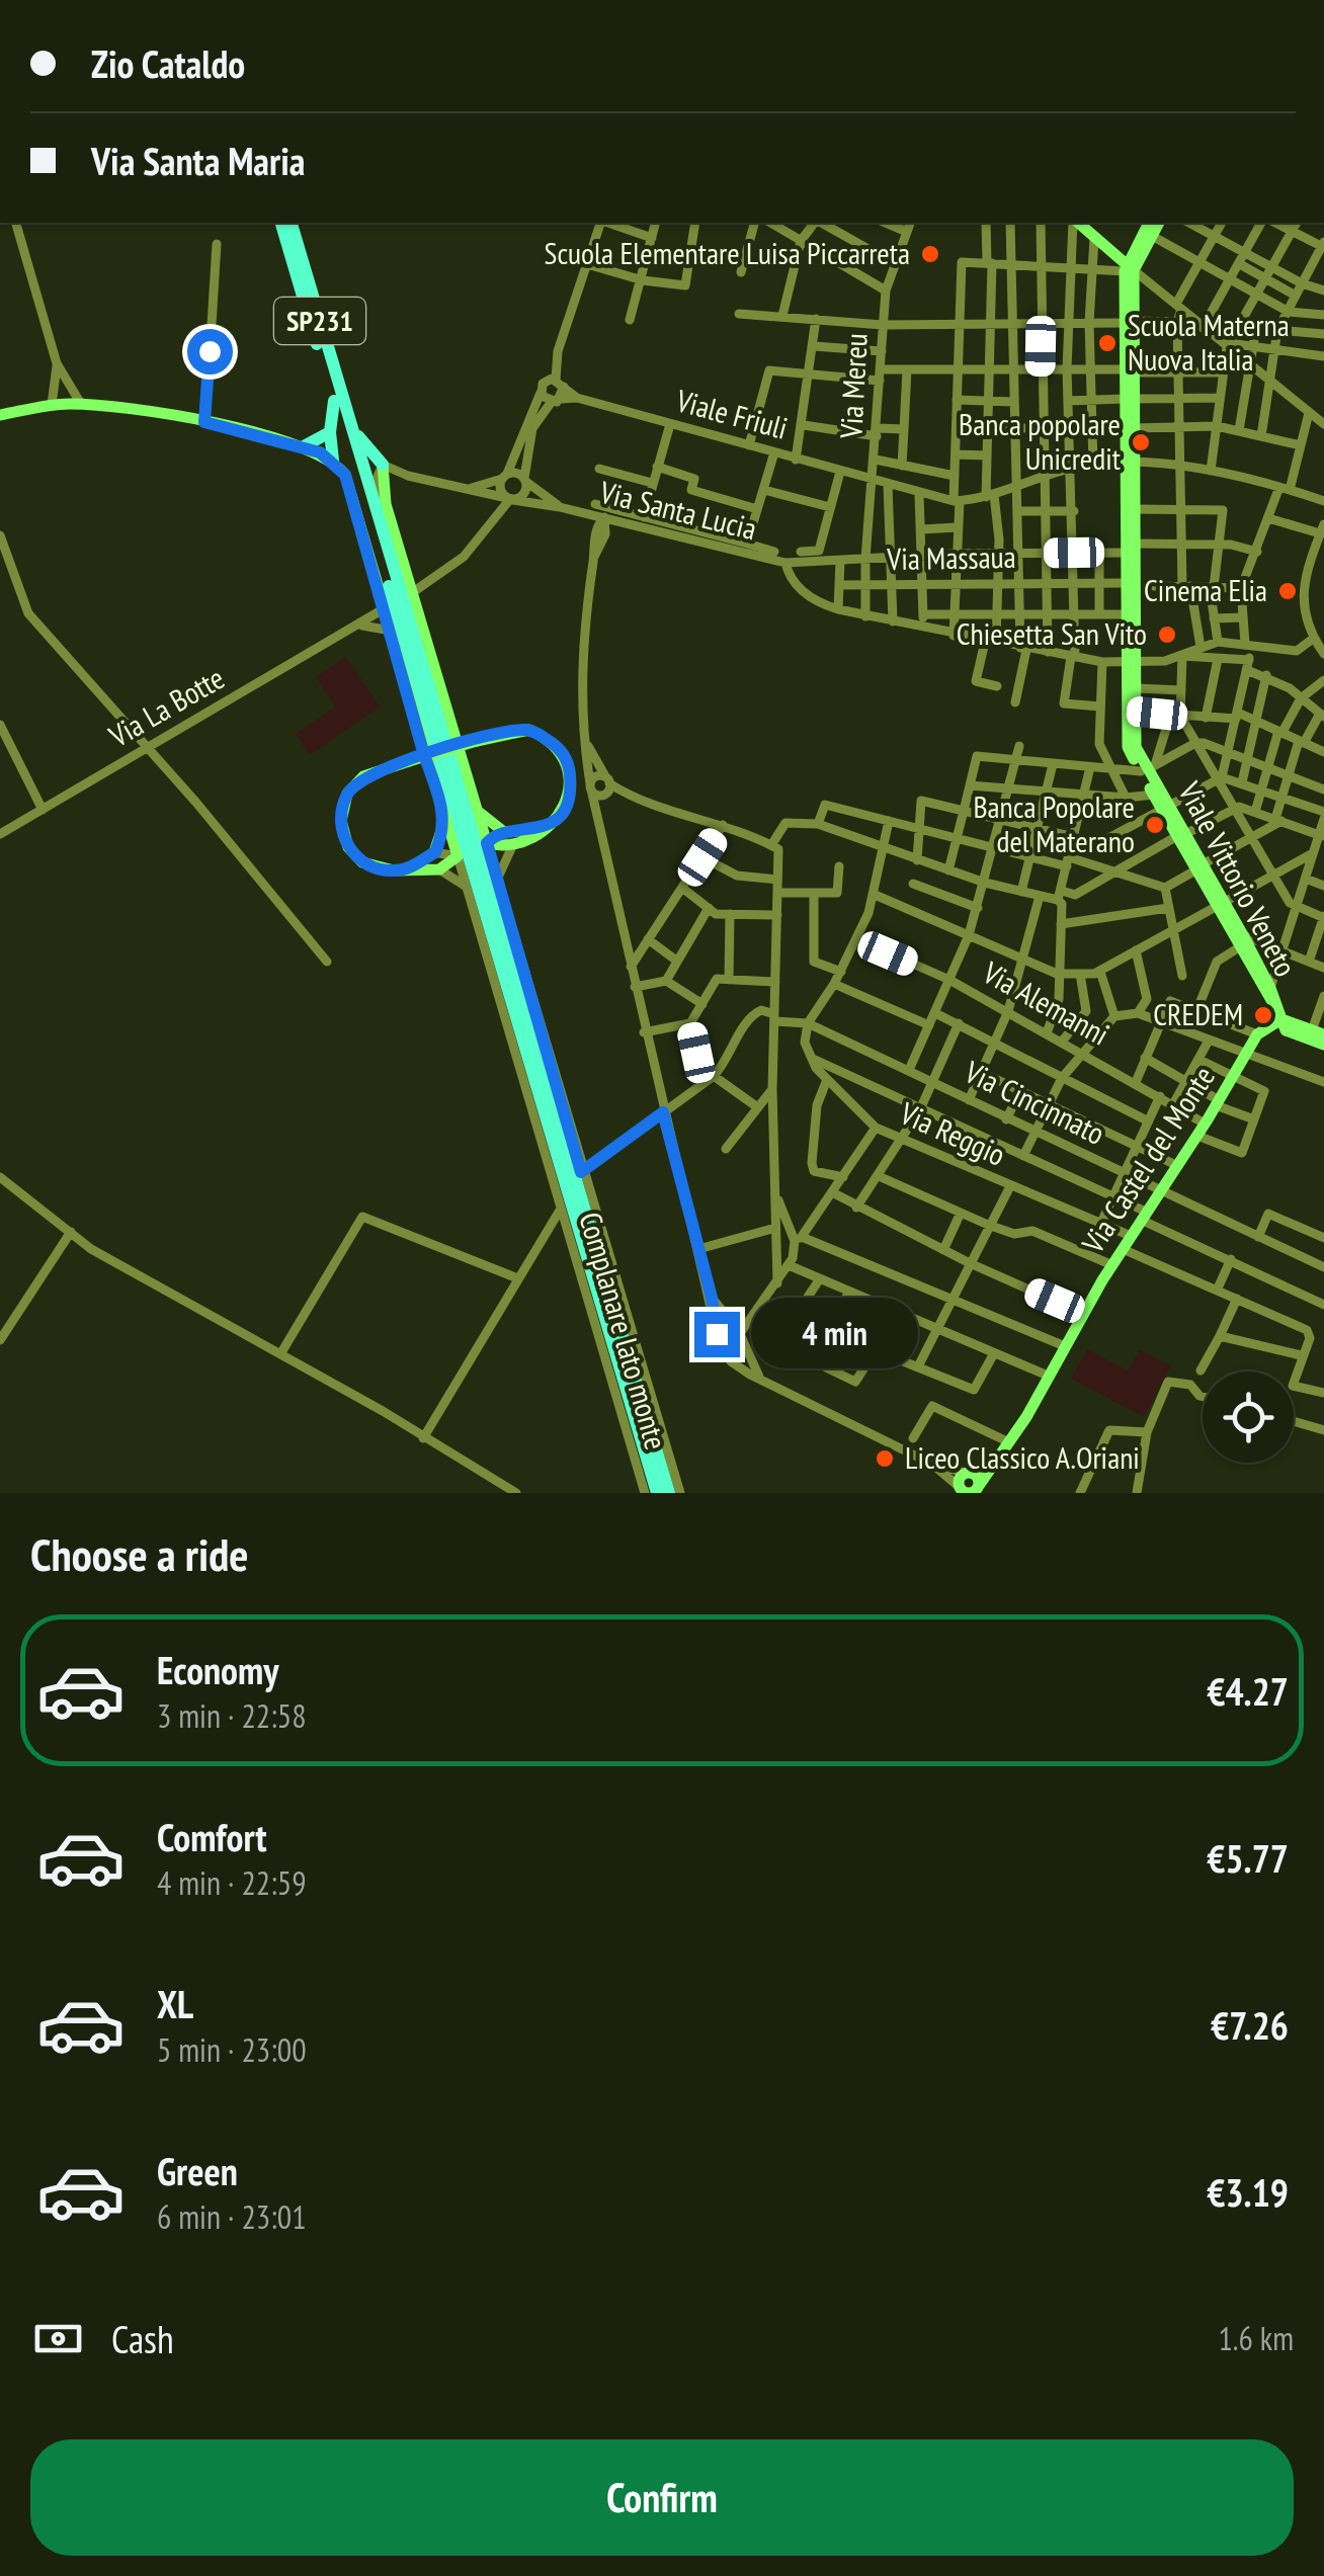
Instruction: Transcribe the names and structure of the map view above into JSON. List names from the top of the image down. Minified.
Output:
{"streets":{"highway":["SP231"],"main road":["Viale Vittorio Veneto","Via Castel del Monte","Complanare lato monte"],"street":["Via Mereu","Viale Friuli","Via Santa Lucia","Via Massaua","Via La Botte","Via Alemanni","Via Cincinnato","Via Reggio"]},"crossings":[["Via Mereu","Viale Friuli"],["Via Mereu","Via Santa Lucia"],["Via Mereu","Via Massaua"],["Via Santa Lucia","Viale Vittorio Veneto"],["Via Massaua","Viale Vittorio Veneto"],["Via La Botte","Complanare lato monte"],["Viale Vittorio Veneto","Via Castel del Monte"],["Via Alemanni","Via Castel del Monte"],["Via Cincinnato","Via Reggio"],["Via Cincinnato","Via Castel del Monte"],["Via Reggio","Via Castel del Monte"]],"places":["Scuola Elementare Luisa Piccarreta","Scuola Materna Nuova Italia","Banca popolare Unicredit","Cinema Elia","Chiesetta San Vito","Banca Popolare del Materano","CREDEM","Liceo Classico A.Oriani"],"page":{"banner":["Zio Cataldo","Via Santa Maria"],"bubble":"4 min","heading":"Choose a ride","list":[{"name":"Economy","note":"3 min · 22:58","value":"€4.27"},{"name":"Comfort","note":"4 min · 22:59","value":"€5.77"},{"name":"XL","note":"5 min · 23:00","value":"€7.26"},{"name":"Green","note":"6 min · 23:01","value":"€3.19"}],"pay":["Cash","1.6 km"],"buttons":"Confirm"}}
